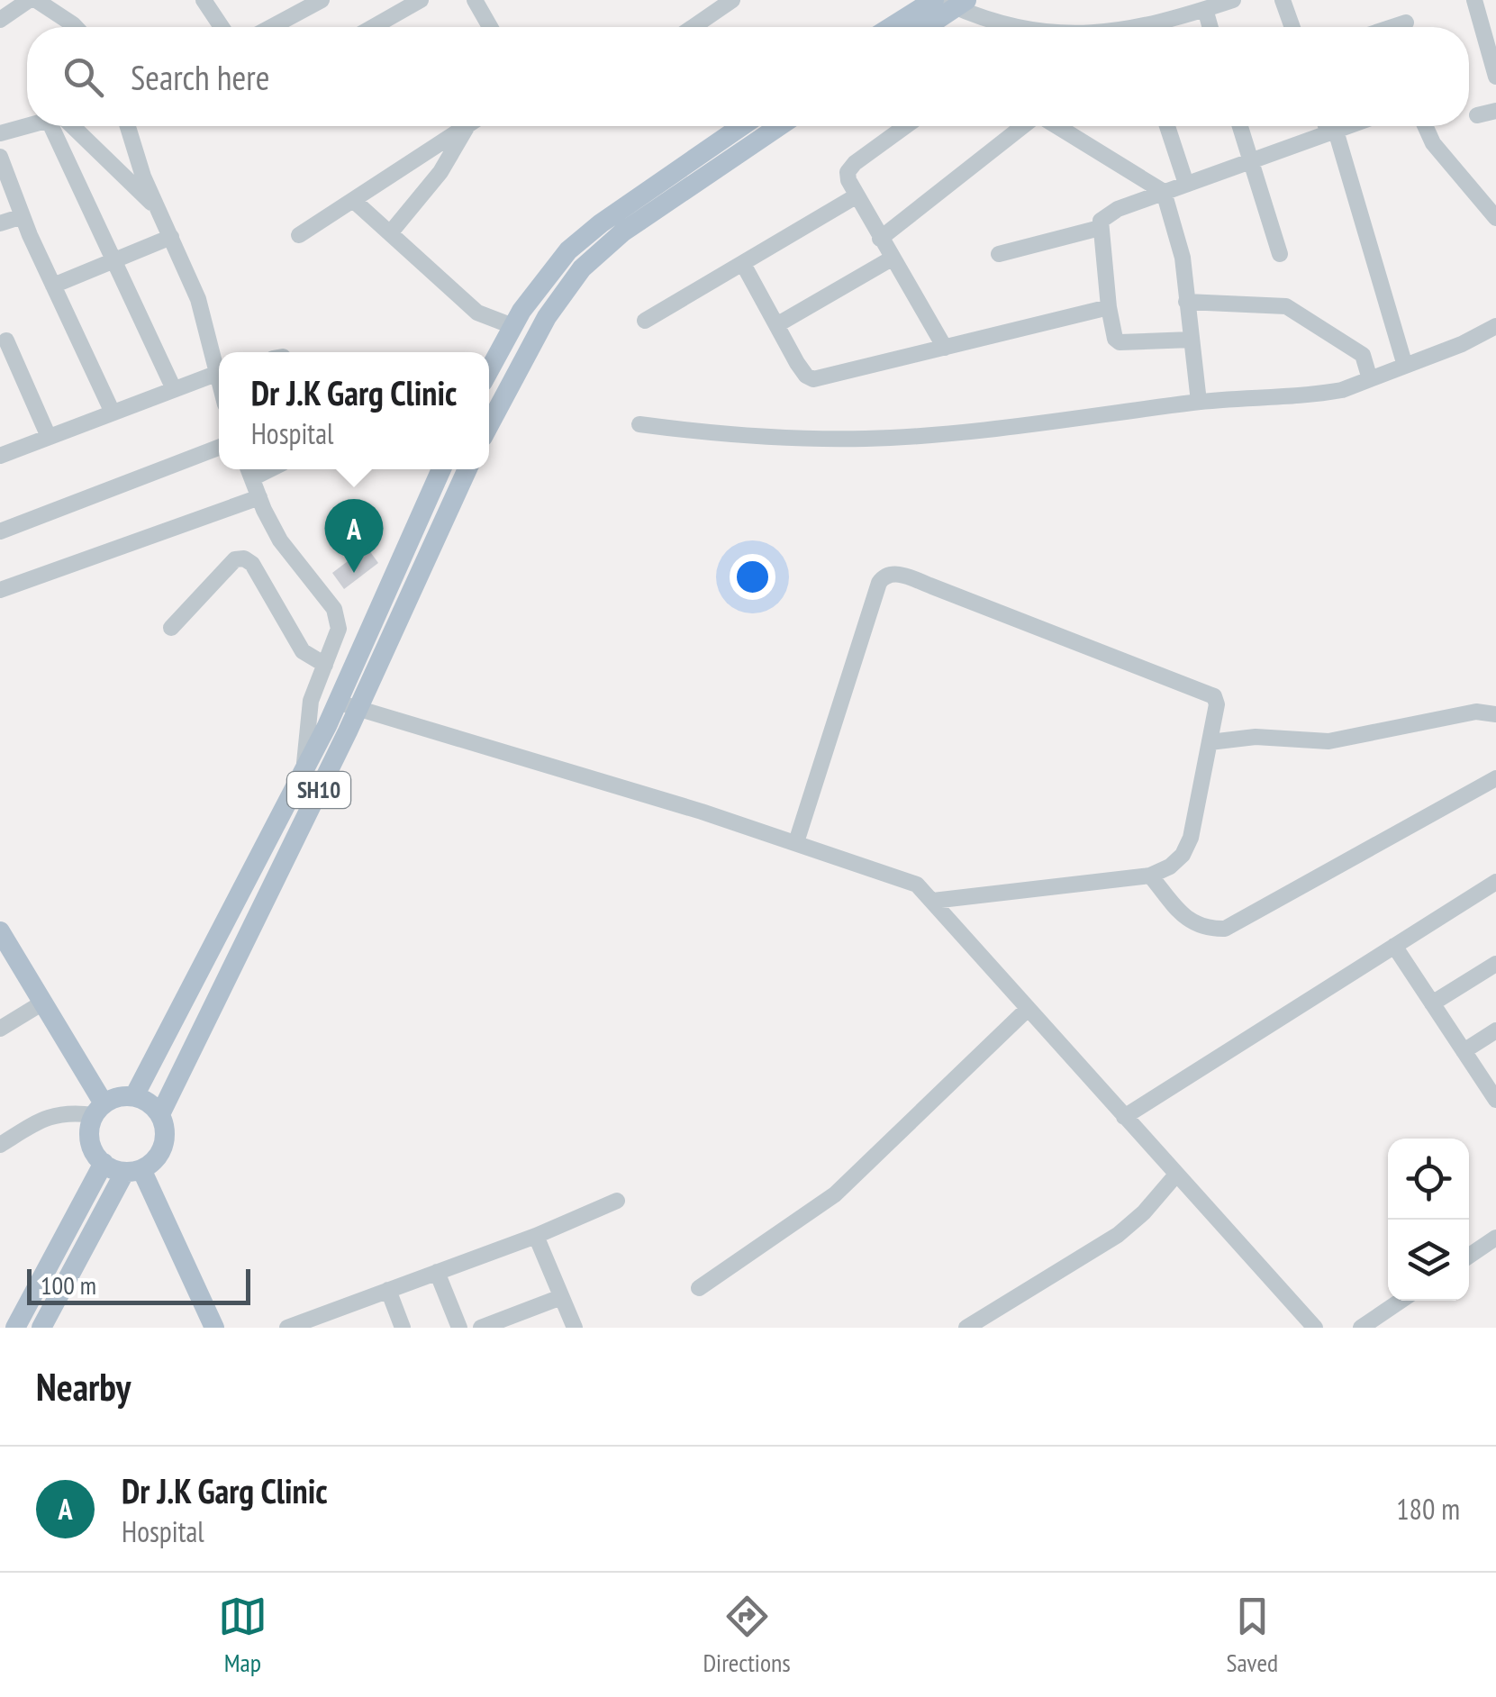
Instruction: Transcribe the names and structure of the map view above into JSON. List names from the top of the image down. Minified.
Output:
{"streets":{"main road":["SH10"]},"scale_bar":"100 m","page":{"search":"Search here","popup":["Dr J.K Garg Clinic","Hospital"],"pins":"A","scale":"100 m","heading":"Nearby","list":[{"mark":"A","name":"Dr J.K Garg Clinic","note":"Hospital","value":"180 m"}],"nav":["Map","Directions","Saved"]}}
